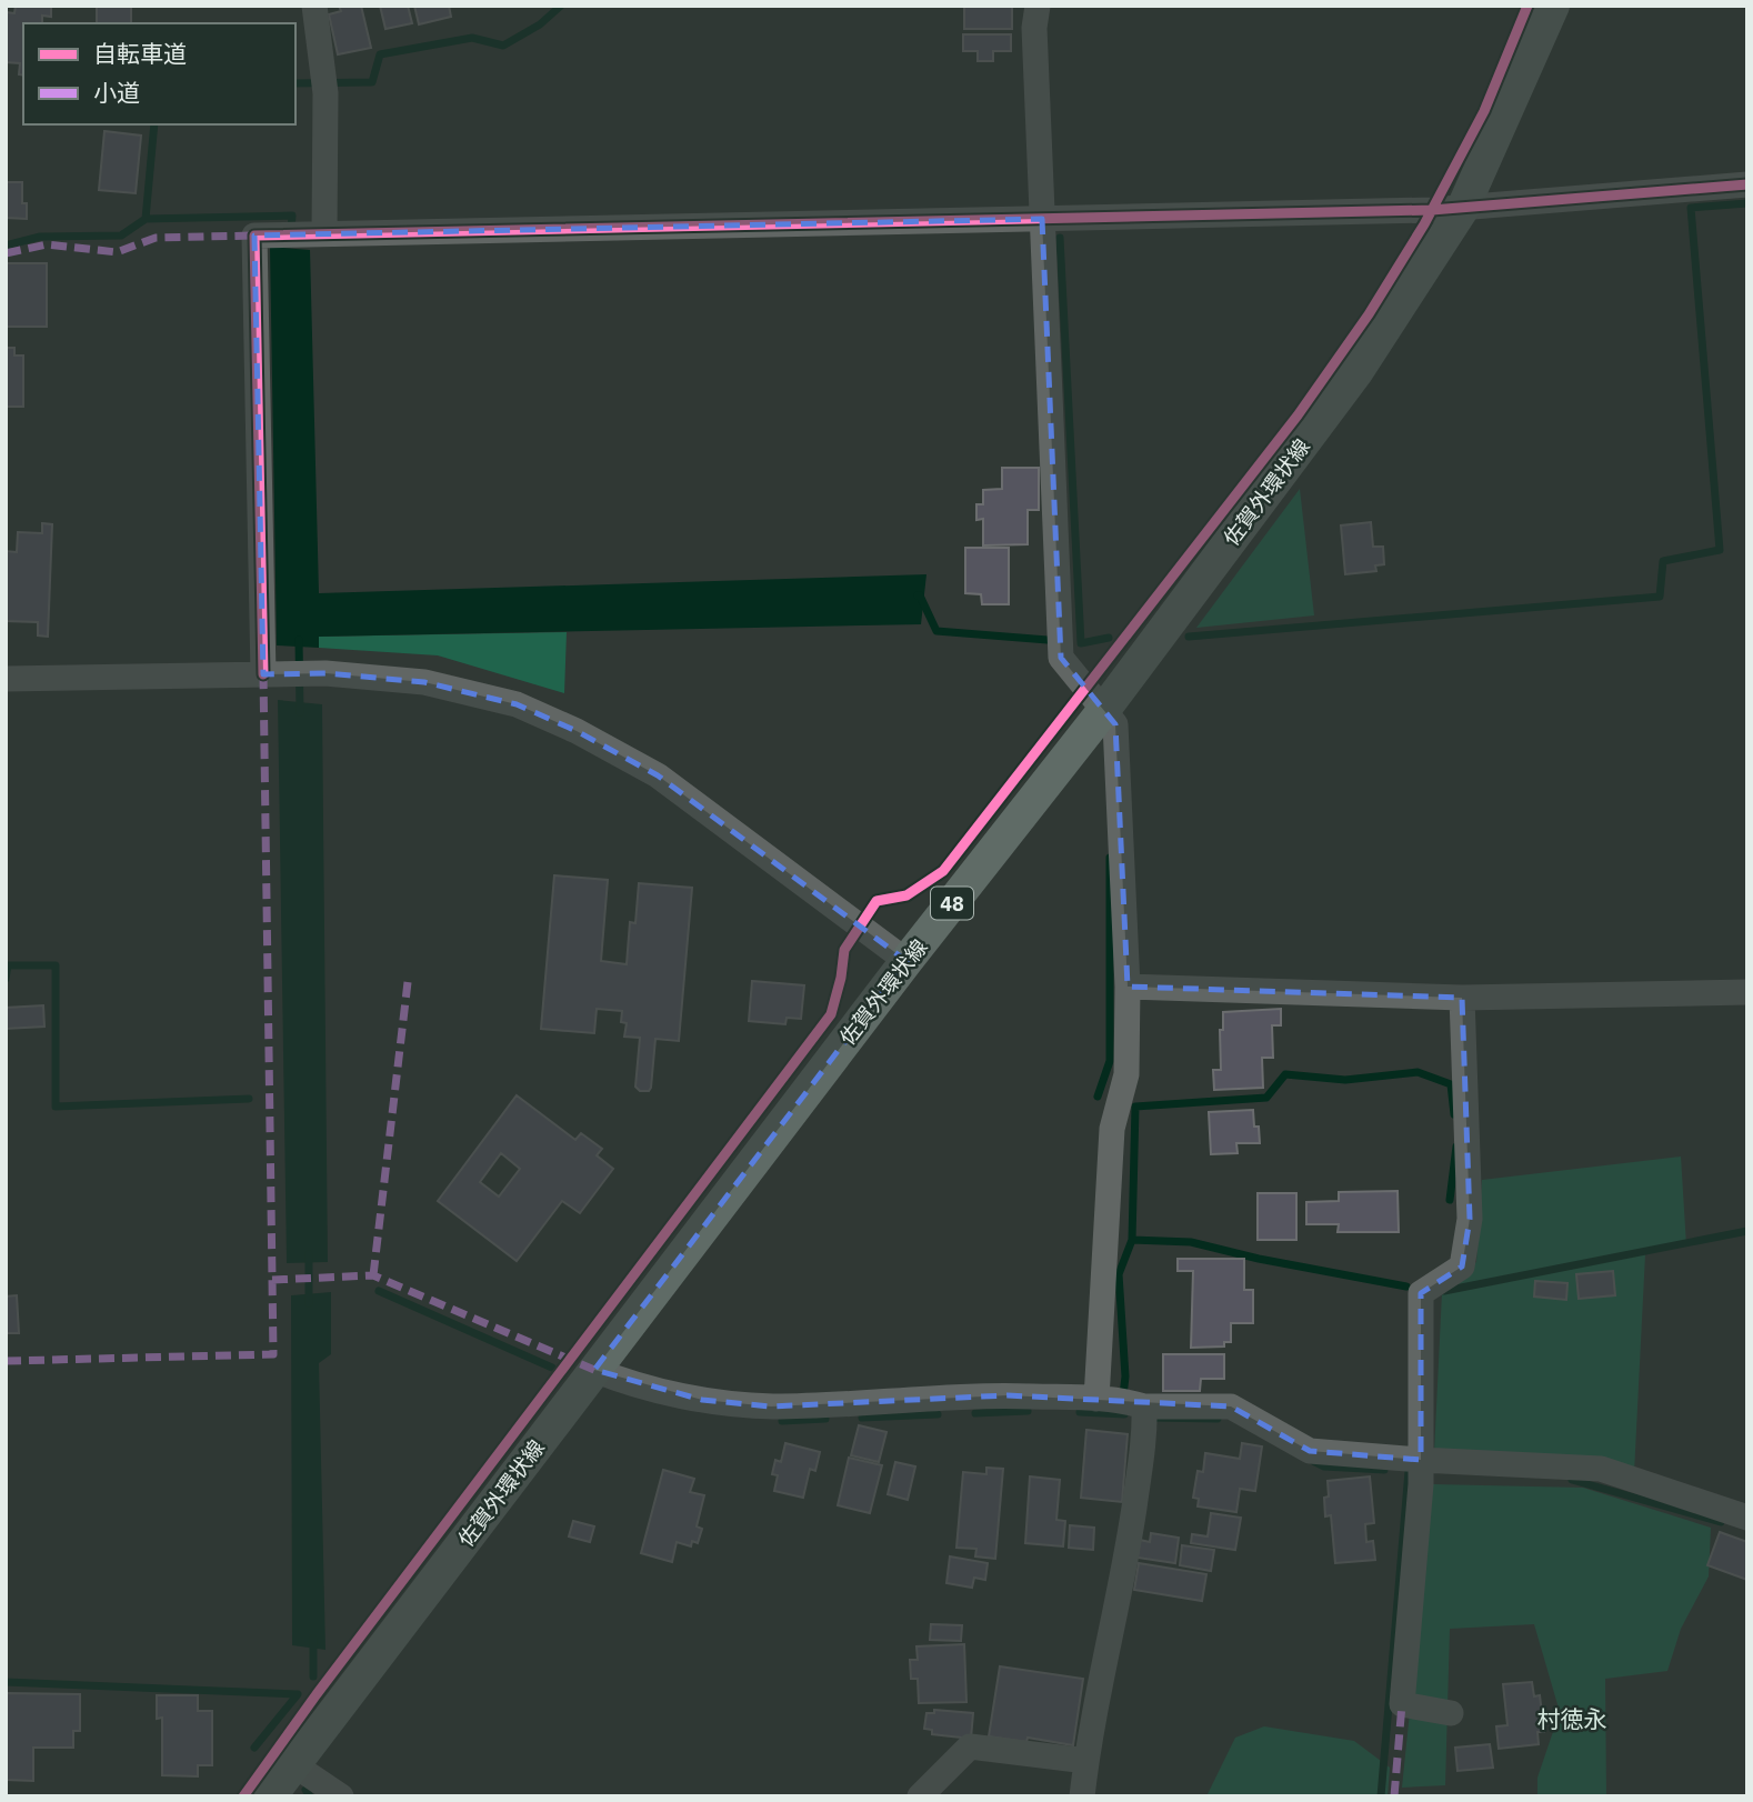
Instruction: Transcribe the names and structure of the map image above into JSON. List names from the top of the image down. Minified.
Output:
{"streets":{"main road":["佐賀外環状線","48"]},"districts":["村徳永"],"legend":["自転車道","小道"]}
